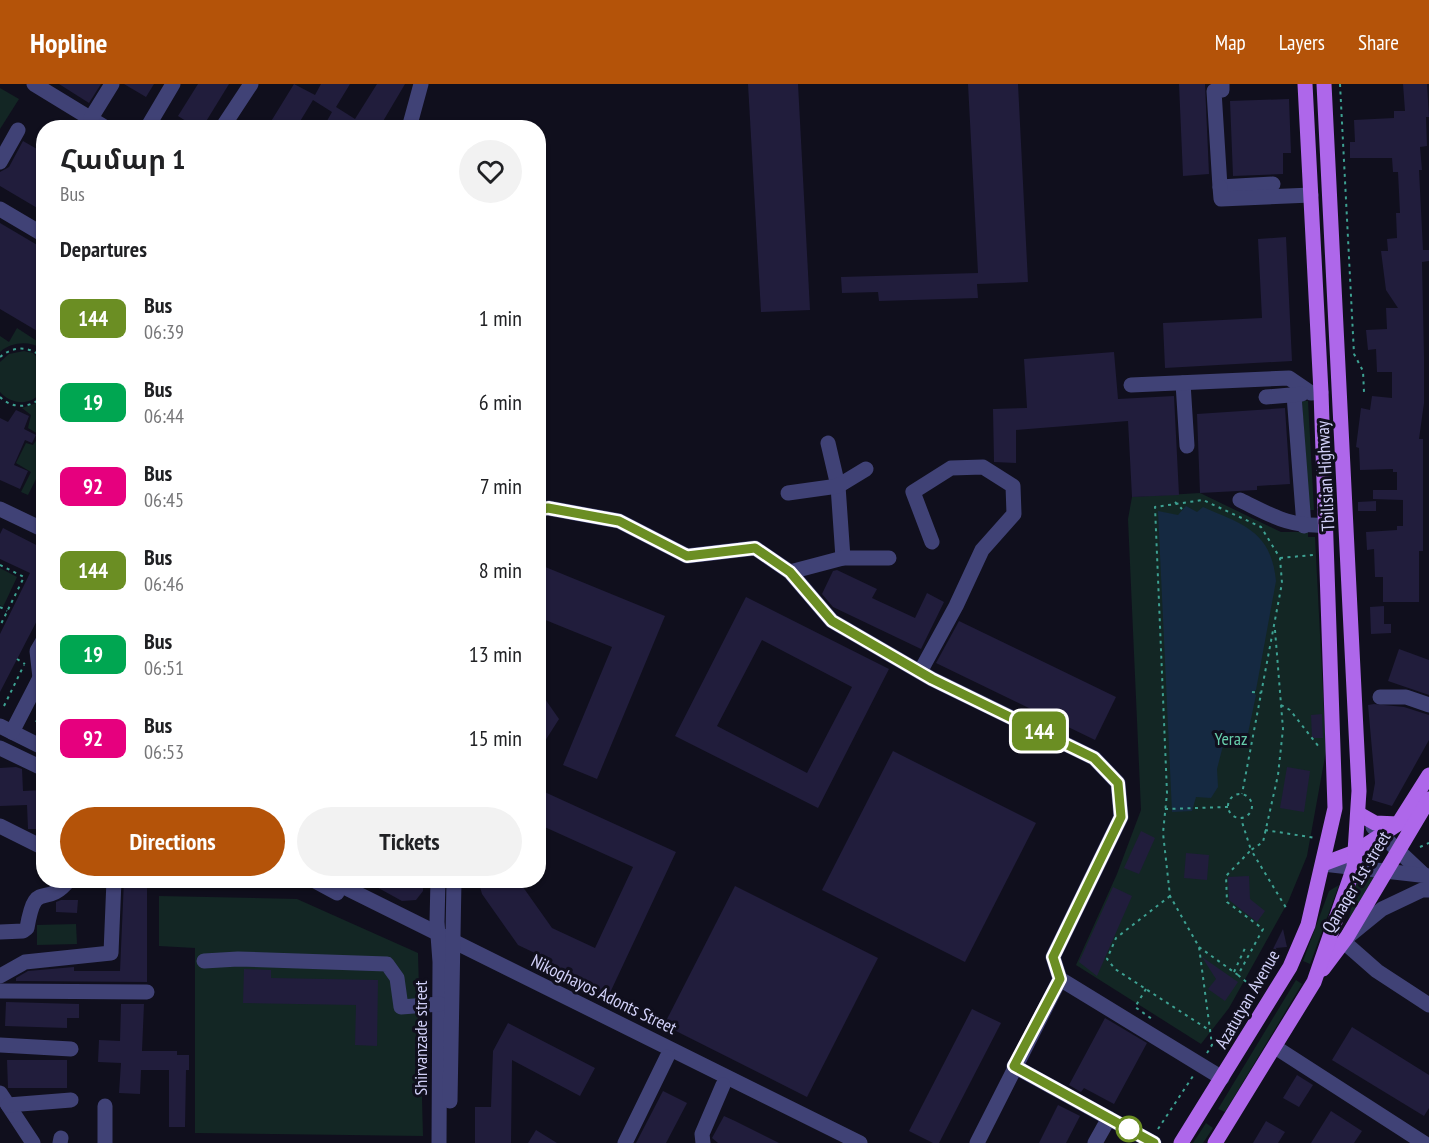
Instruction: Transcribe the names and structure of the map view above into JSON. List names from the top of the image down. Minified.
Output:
{"streets":{"main road":["Tbilisian Highway","Qanaqer 1st street","Azatutyan Avenue"],"street":["Nikoghayos Adonts Street","Shirvanzade street"]},"crossings":[["Tbilisian Highway","Qanaqer 1st street"],["Tbilisian Highway","Azatutyan Avenue"],["Qanaqer 1st street","Azatutyan Avenue"],["Nikoghayos Adonts Street","Shirvanzade street"]],"parks":["Yeraz"],"lines":["bus line 144"],"page":{"header":"Hopline","nav":["Map","Layers","Share"],"on_map":"144","heading":[["Համար 1","Bus"],"Departures"],"list":[{"mark":"144","name":"Bus","note":"06:39","value":"1 min"},{"mark":"19","name":"Bus","note":"06:44","value":"6 min"},{"mark":"92","name":"Bus","note":"06:45","value":"7 min"},{"mark":"144","name":"Bus","note":"06:46","value":"8 min"},{"mark":"19","name":"Bus","note":"06:51","value":"13 min"},{"mark":"92","name":"Bus","note":"06:53","value":"15 min"}],"buttons":["Directions","Tickets"]}}
